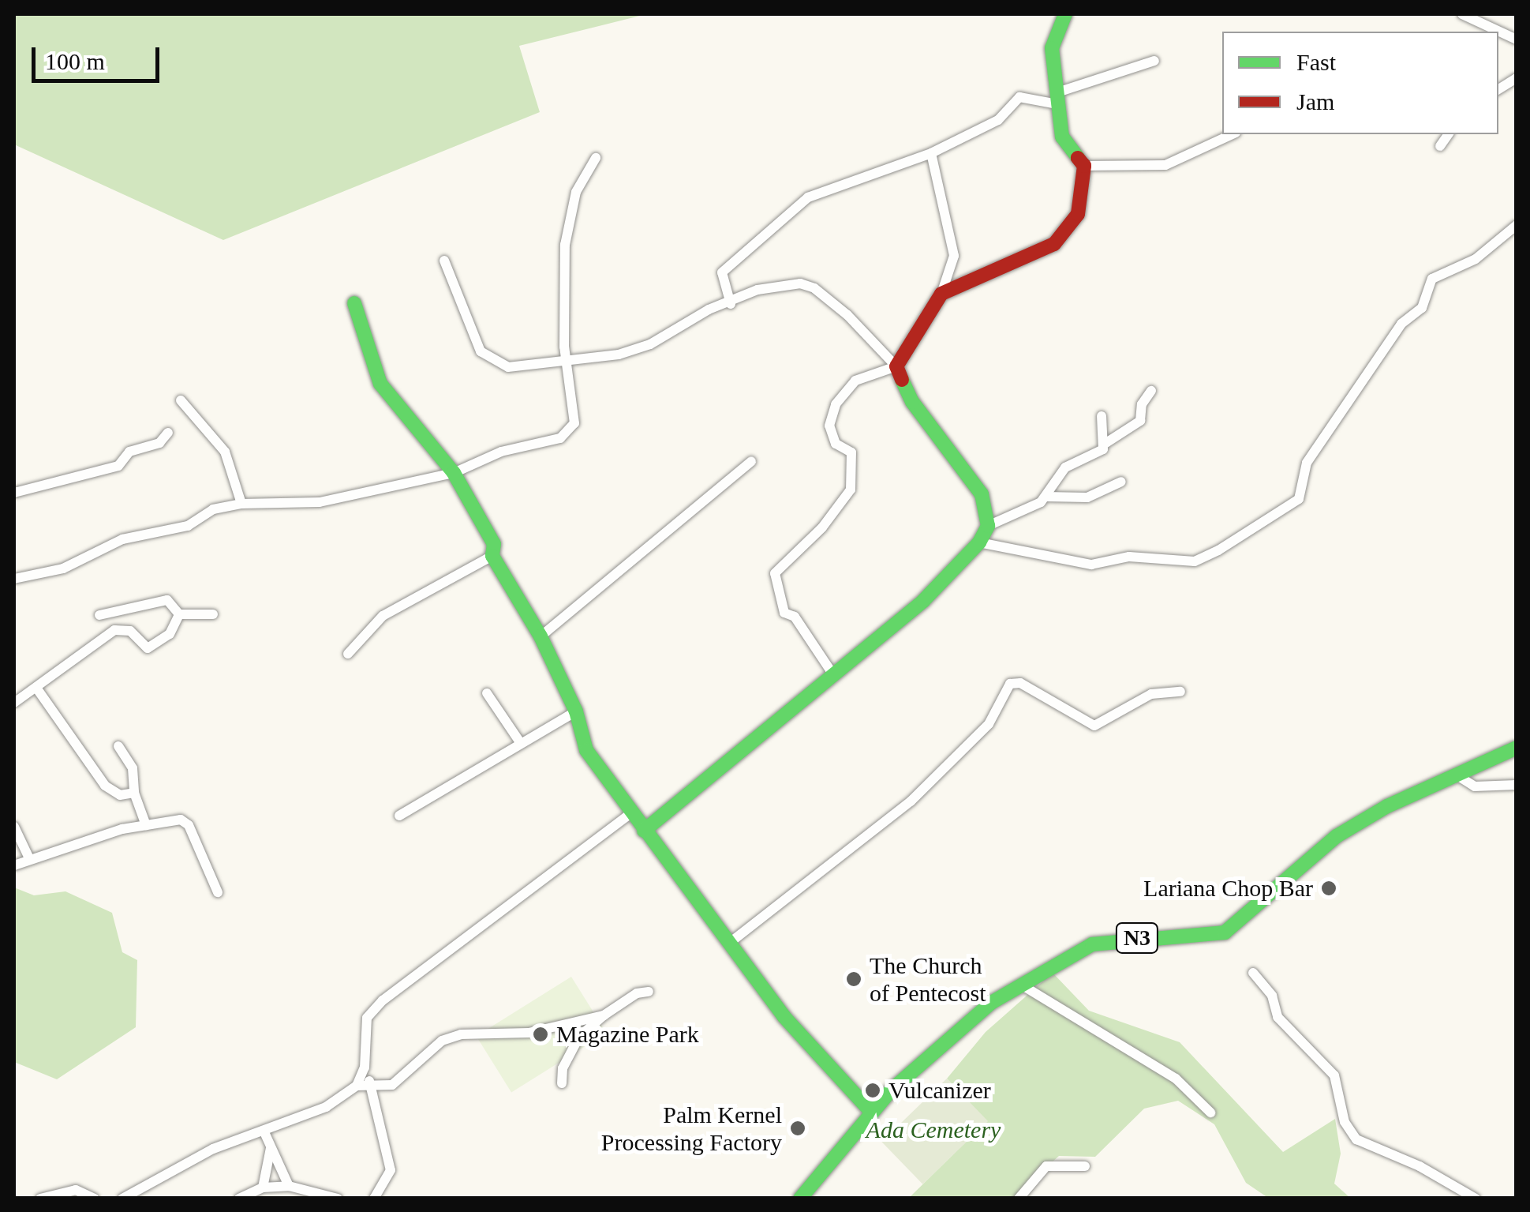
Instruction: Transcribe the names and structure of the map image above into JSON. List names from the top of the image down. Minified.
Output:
{"streets":{"street":["N3"]},"parks":["Ada Cemetery"],"places":["Lariana Chop Bar","The Church of Pentecost","Magazine Park","Vulcanizer","Palm Kernel Processing Factory"],"legend":["Fast","Jam"],"scale_bar":"100 m"}
